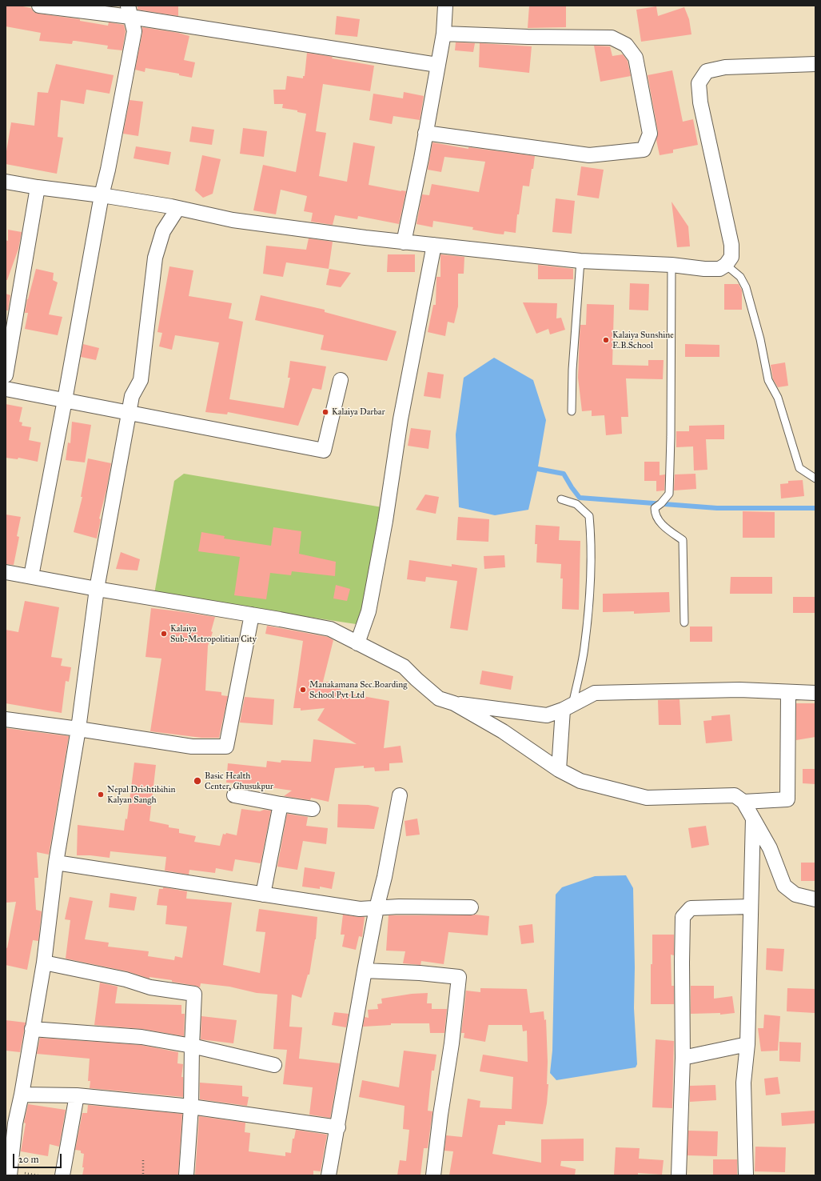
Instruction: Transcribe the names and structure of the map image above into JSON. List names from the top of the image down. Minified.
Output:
{"places":["Kalaiya Sunshine E.B.School","Kalaiya Darbar","Kalaiya Sub-Metropolitian City","Manakamana Sec.Boarding School Pvt Ltd","Basic Health Center, Ghusukpur","Nepal Drishtibihin Kalyan Sangh"],"scale_bar":"20 m"}
